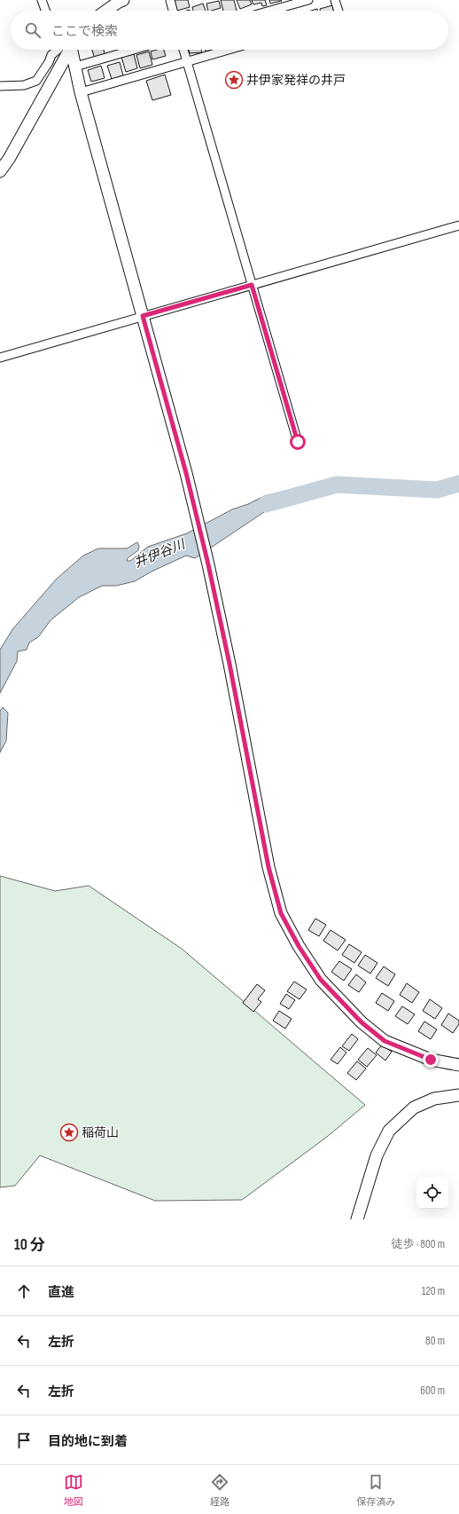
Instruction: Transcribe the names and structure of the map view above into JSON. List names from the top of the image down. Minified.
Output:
{"water":["井伊谷川"],"places":{"place":["井伊家発祥の井戸","稲荷山"]},"page":{"search":"ここで検索","heading":["10 分","徒歩 · 800 m"],"list":[["直進","120 m"],["左折","80 m"],["左折","600 m"],"目的地に到着"],"nav":["地図","経路","保存済み"]}}
